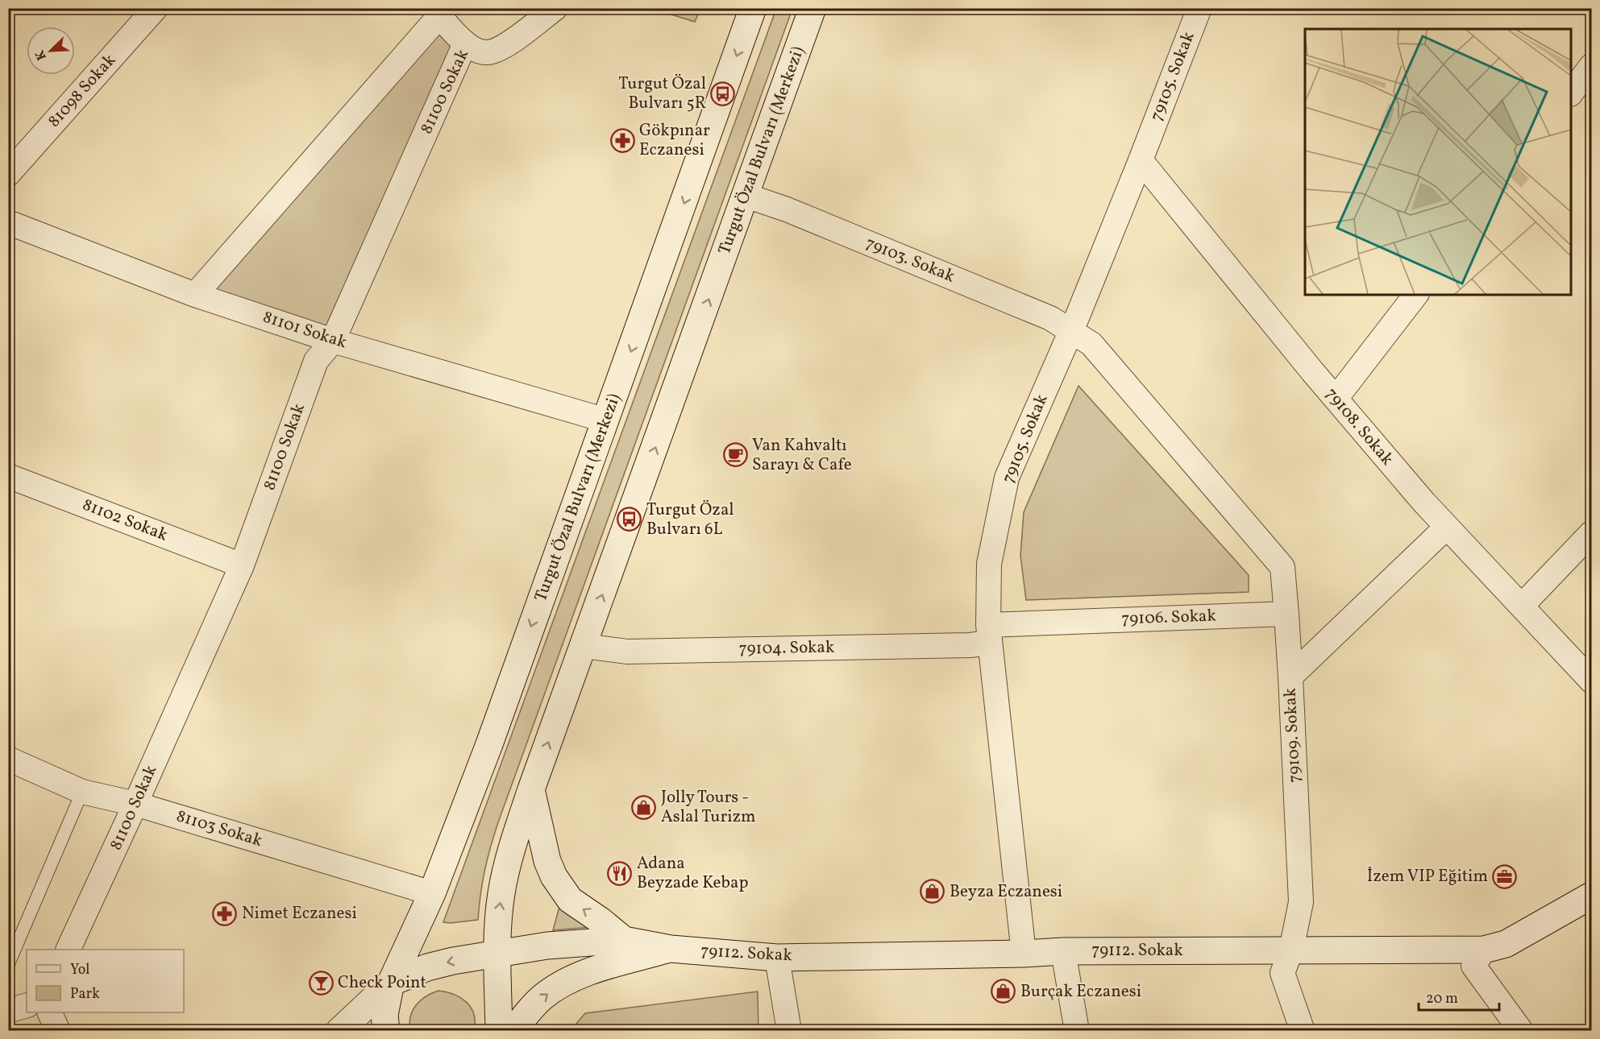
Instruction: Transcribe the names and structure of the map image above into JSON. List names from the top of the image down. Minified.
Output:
{"streets":{"main road":["Turgut Özal Bulvarı (Merkezi)","79112. Sokak"],"street":["79105. Sokak","81098 Sokak","81100 Sokak","79103. Sokak","81101 Sokak","79108. Sokak","81102 Sokak","79106. Sokak","79104. Sokak","79109. Sokak","81103 Sokak"]},"crossings":[["79105. Sokak","79103. Sokak"],["79105. Sokak","79108. Sokak"],["79105. Sokak","79106. Sokak"],["79105. Sokak","79104. Sokak"],["79105. Sokak","79112. Sokak"],["81100 Sokak","81101 Sokak"],["81100 Sokak","81102 Sokak"],["81100 Sokak","81103 Sokak"],["Turgut Özal Bulvarı (Merkezi)","79103. Sokak"],["Turgut Özal Bulvarı (Merkezi)","81101 Sokak"],["Turgut Özal Bulvarı (Merkezi)","79104. Sokak"],["Turgut Özal Bulvarı (Merkezi)","81103 Sokak"],["79103. Sokak","79106. Sokak"],["79108. Sokak","79109. Sokak"],["79106. Sokak","79104. Sokak"],["79109. Sokak","79112. Sokak"]],"places":{"bus stop":["Turgut Özal Bulvarı 5R","Turgut Özal Bulvarı 6L"],"pharmacy":["Gökpınar Eczanesi","Nimet Eczanesi"],"cafe":["Van Kahvaltı Sarayı & Cafe"],"shop":["Jolly Tours - Aslal Turizm","Beyza Eczanesi","Burçak Eczanesi"],"restaurant":["Adana Beyzade Kebap"],"office":["İzem VIP Eğitim"],"bar":["Check Point"]},"legend":["Yol","Park"],"scale_bar":"20 m","north":"bottom left"}
